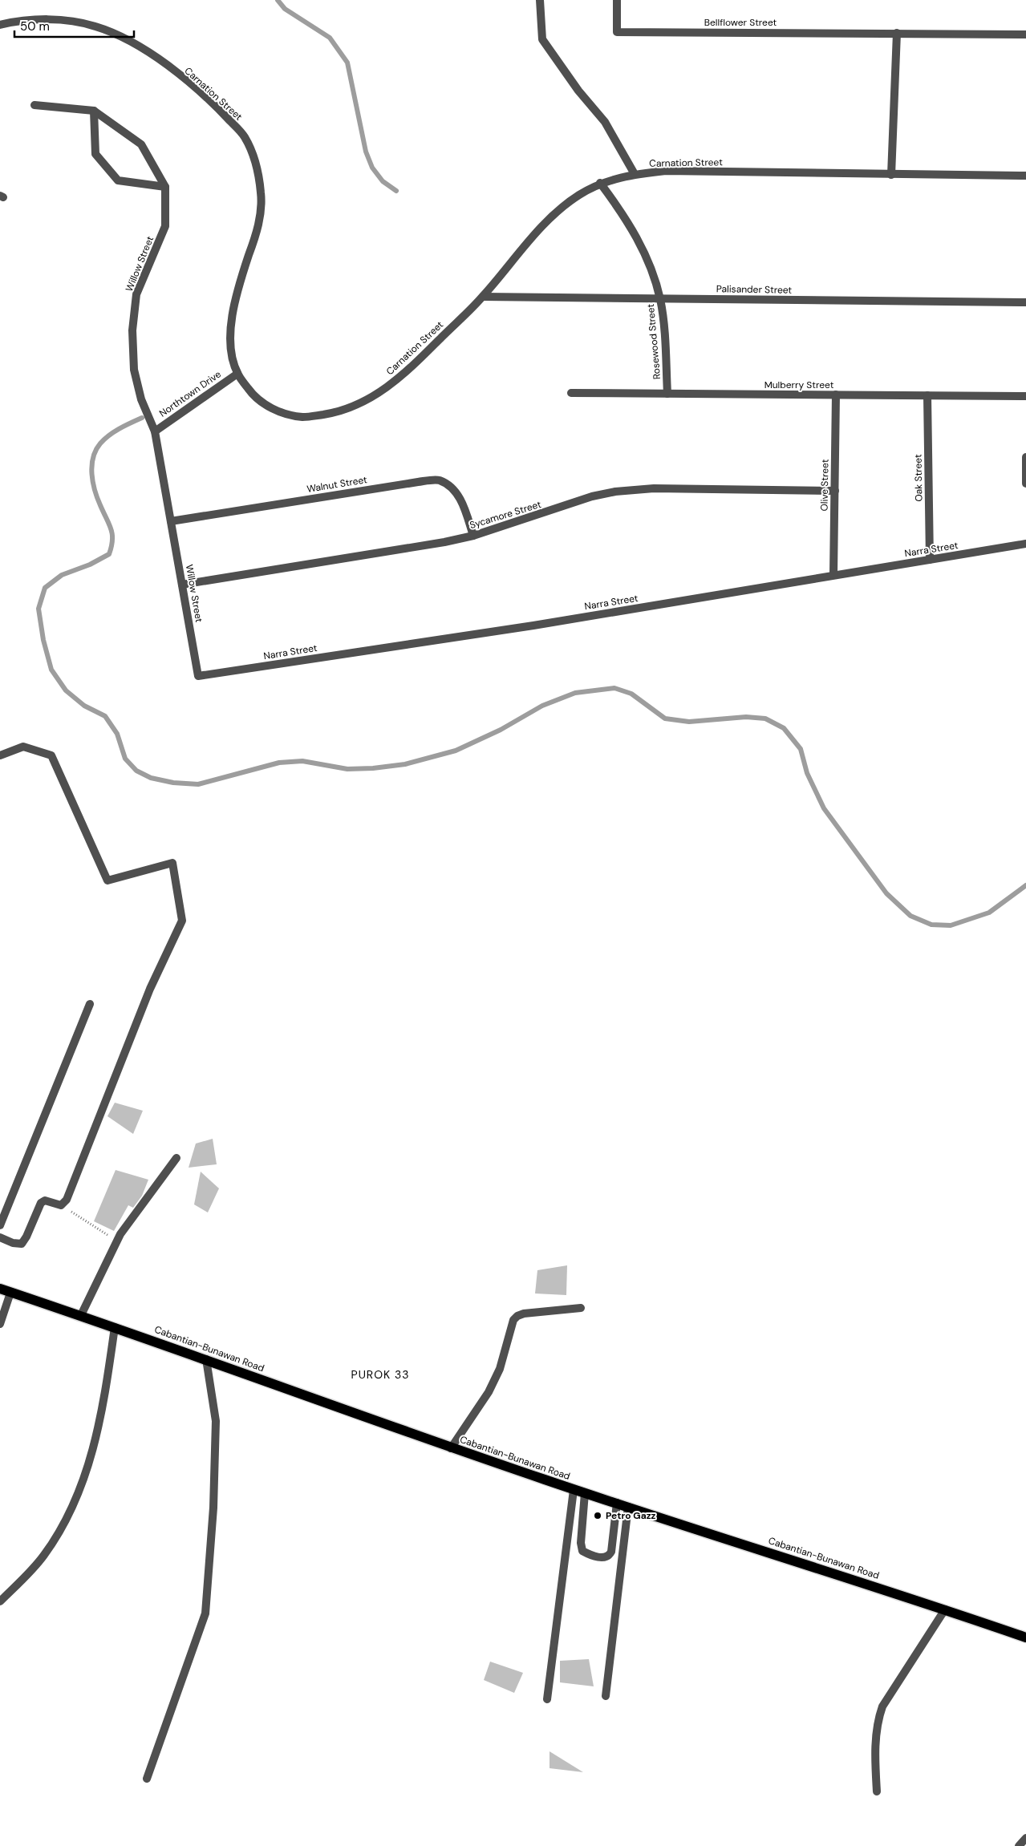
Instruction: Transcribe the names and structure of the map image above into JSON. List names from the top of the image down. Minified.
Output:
{"streets":{"main road":["Cabantian-Bunawan Road"],"street":["Bellflower Street","Carnation Street","Willow Street","Palisander Street","Rosewood Street","Mulberry Street","Northtown Drive","Oak Street","Walnut Street","Olive Street","Sycamore Street","Narra Street"]},"crossings":[["Carnation Street","Palisander Street"],["Carnation Street","Rosewood Street"],["Carnation Street","Northtown Drive"],["Willow Street","Northtown Drive"],["Willow Street","Walnut Street"],["Willow Street","Sycamore Street"],["Willow Street","Narra Street"],["Palisander Street","Rosewood Street"],["Rosewood Street","Mulberry Street"],["Mulberry Street","Oak Street"],["Mulberry Street","Olive Street"],["Oak Street","Narra Street"],["Walnut Street","Sycamore Street"],["Olive Street","Sycamore Street"],["Olive Street","Narra Street"]],"districts":["PUROK 33"],"places":["Petro Gazz"],"scale_bar":"50 m"}
